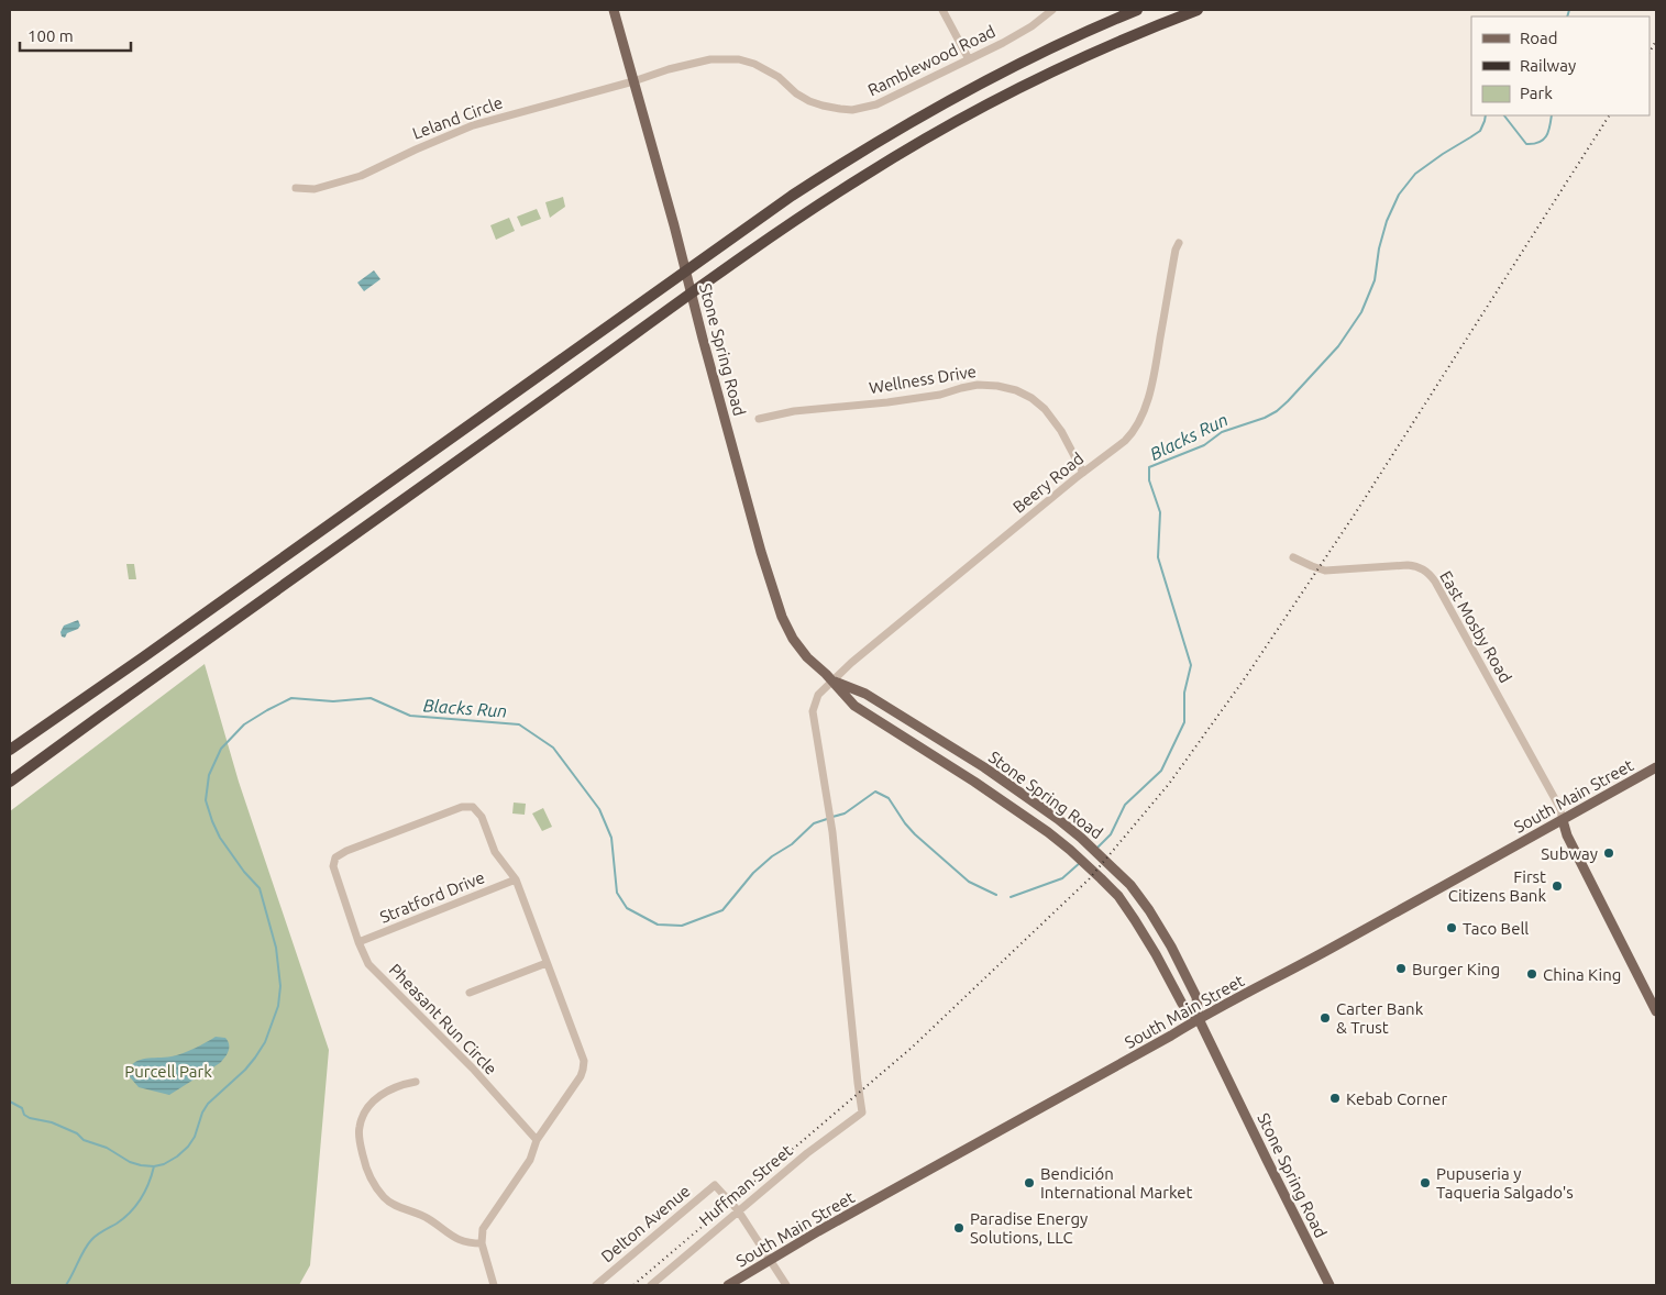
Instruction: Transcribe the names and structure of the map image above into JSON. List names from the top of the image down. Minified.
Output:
{"streets":{"main road":["Stone Spring Road","South Main Street"],"street":["Ramblewood Road","Leland Circle","Wellness Drive","Beery Road","East Mosby Road","Stratford Drive","Pheasant Run Circle","Huffman Street","Delton Avenue"]},"crossings":[["Ramblewood Road","Leland Circle"],["Ramblewood Road","Stone Spring Road"],["Leland Circle","Stone Spring Road"],["Stone Spring Road","Beery Road"],["Stone Spring Road","South Main Street"],["Stone Spring Road","Huffman Street"],["Wellness Drive","Beery Road"],["Beery Road","Huffman Street"],["East Mosby Road","South Main Street"],["Stratford Drive","Pheasant Run Circle"],["Huffman Street","Delton Avenue"]],"water":["Blacks Run"],"parks":["Purcell Park"],"places":["Subway","First Citizens Bank","Taco Bell","Burger King","China King","Carter Bank & Trust","Kebab Corner","Bendición International Market","Pupuseria y Taqueria Salgado's","Paradise Energy Solutions, LLC"],"legend":["Road","Railway","Park"],"scale_bar":"100 m"}
